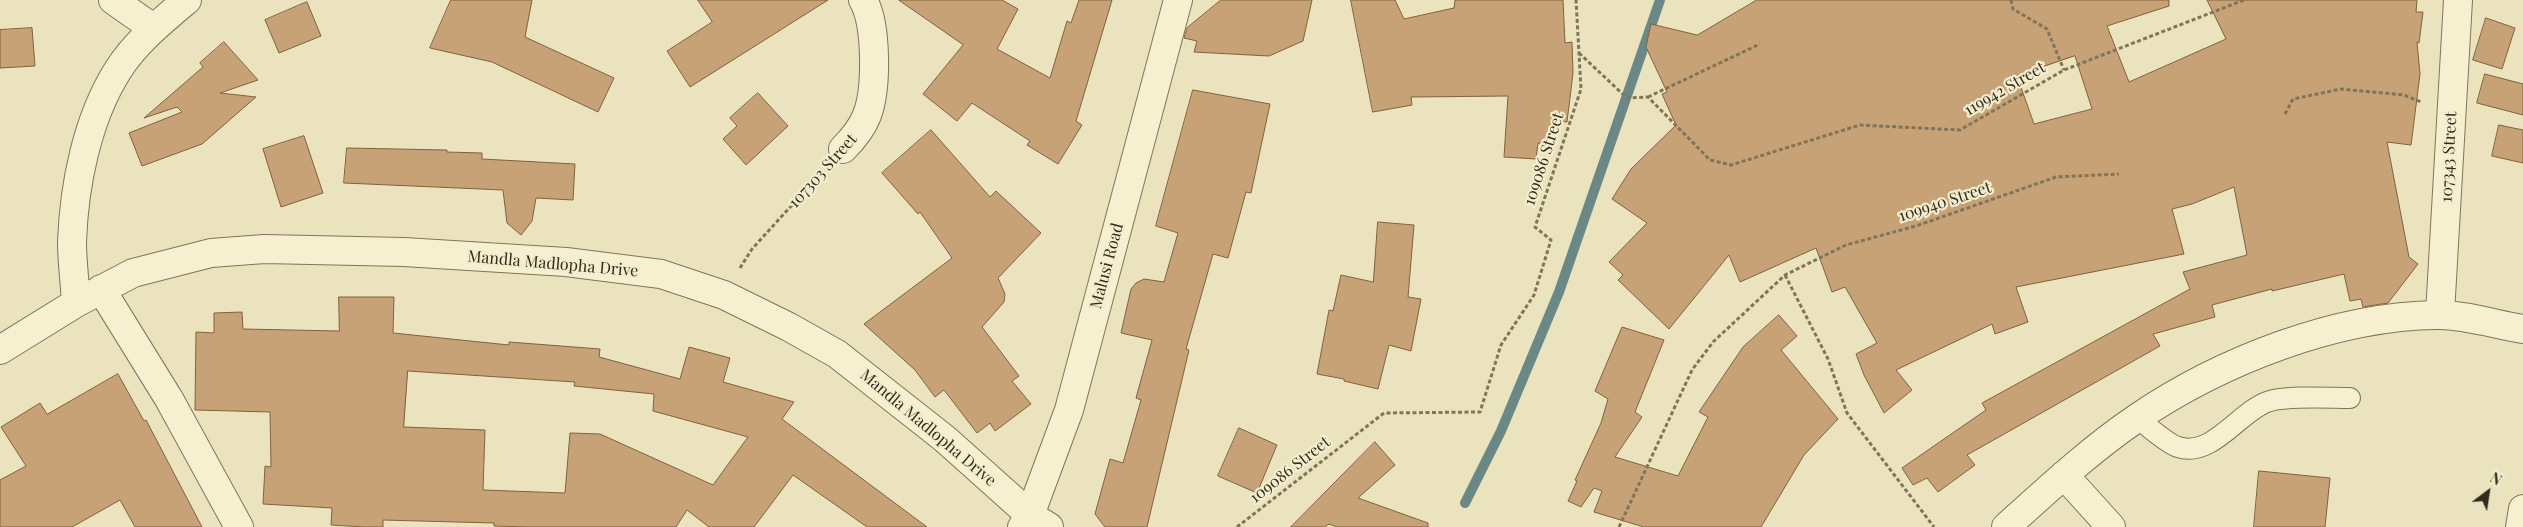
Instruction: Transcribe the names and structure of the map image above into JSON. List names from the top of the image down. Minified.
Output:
{"streets":{"street":["107343 Street","107303 Street","Mandla Madlopha Drive","Malusi Road"],"path":["119942 Street","109086 Street","109940 Street"]},"crossings":[["107303 Street","Mandla Madlopha Drive"],["Mandla Madlopha Drive","Malusi Road"]],"north":"top right"}
